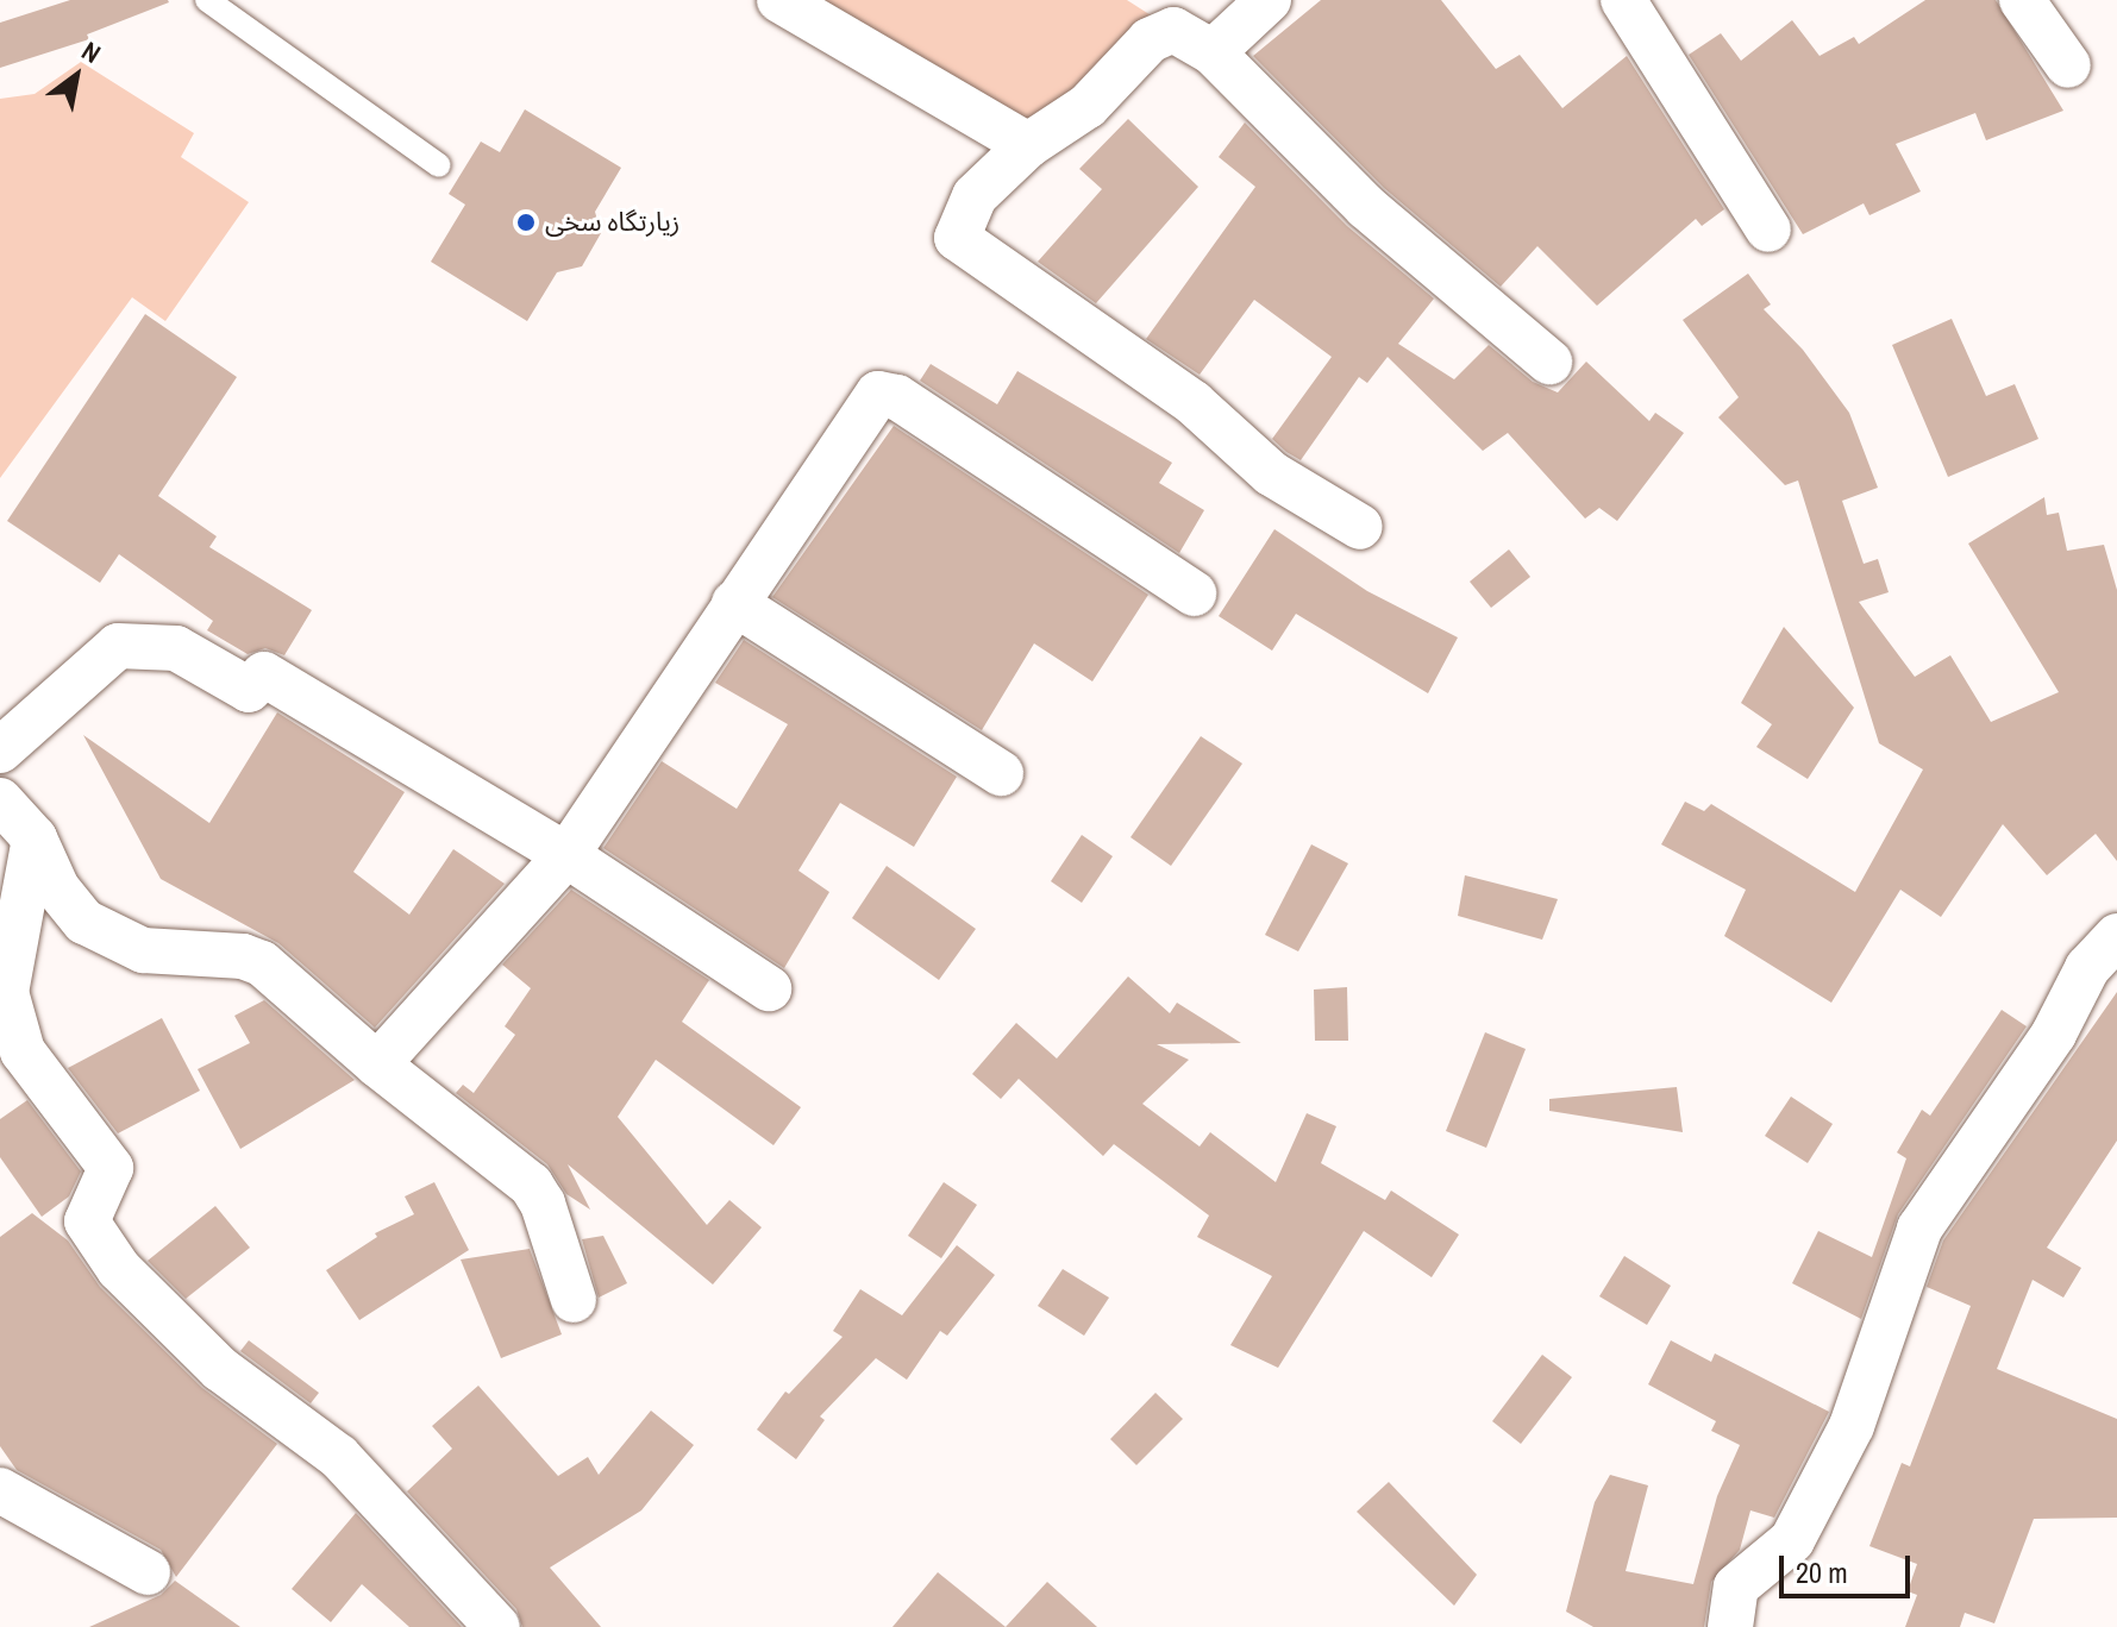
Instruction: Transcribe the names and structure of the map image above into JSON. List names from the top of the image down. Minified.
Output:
{"places":["زیارتگاه سخی"],"scale_bar":"20 m","north":"top right"}
